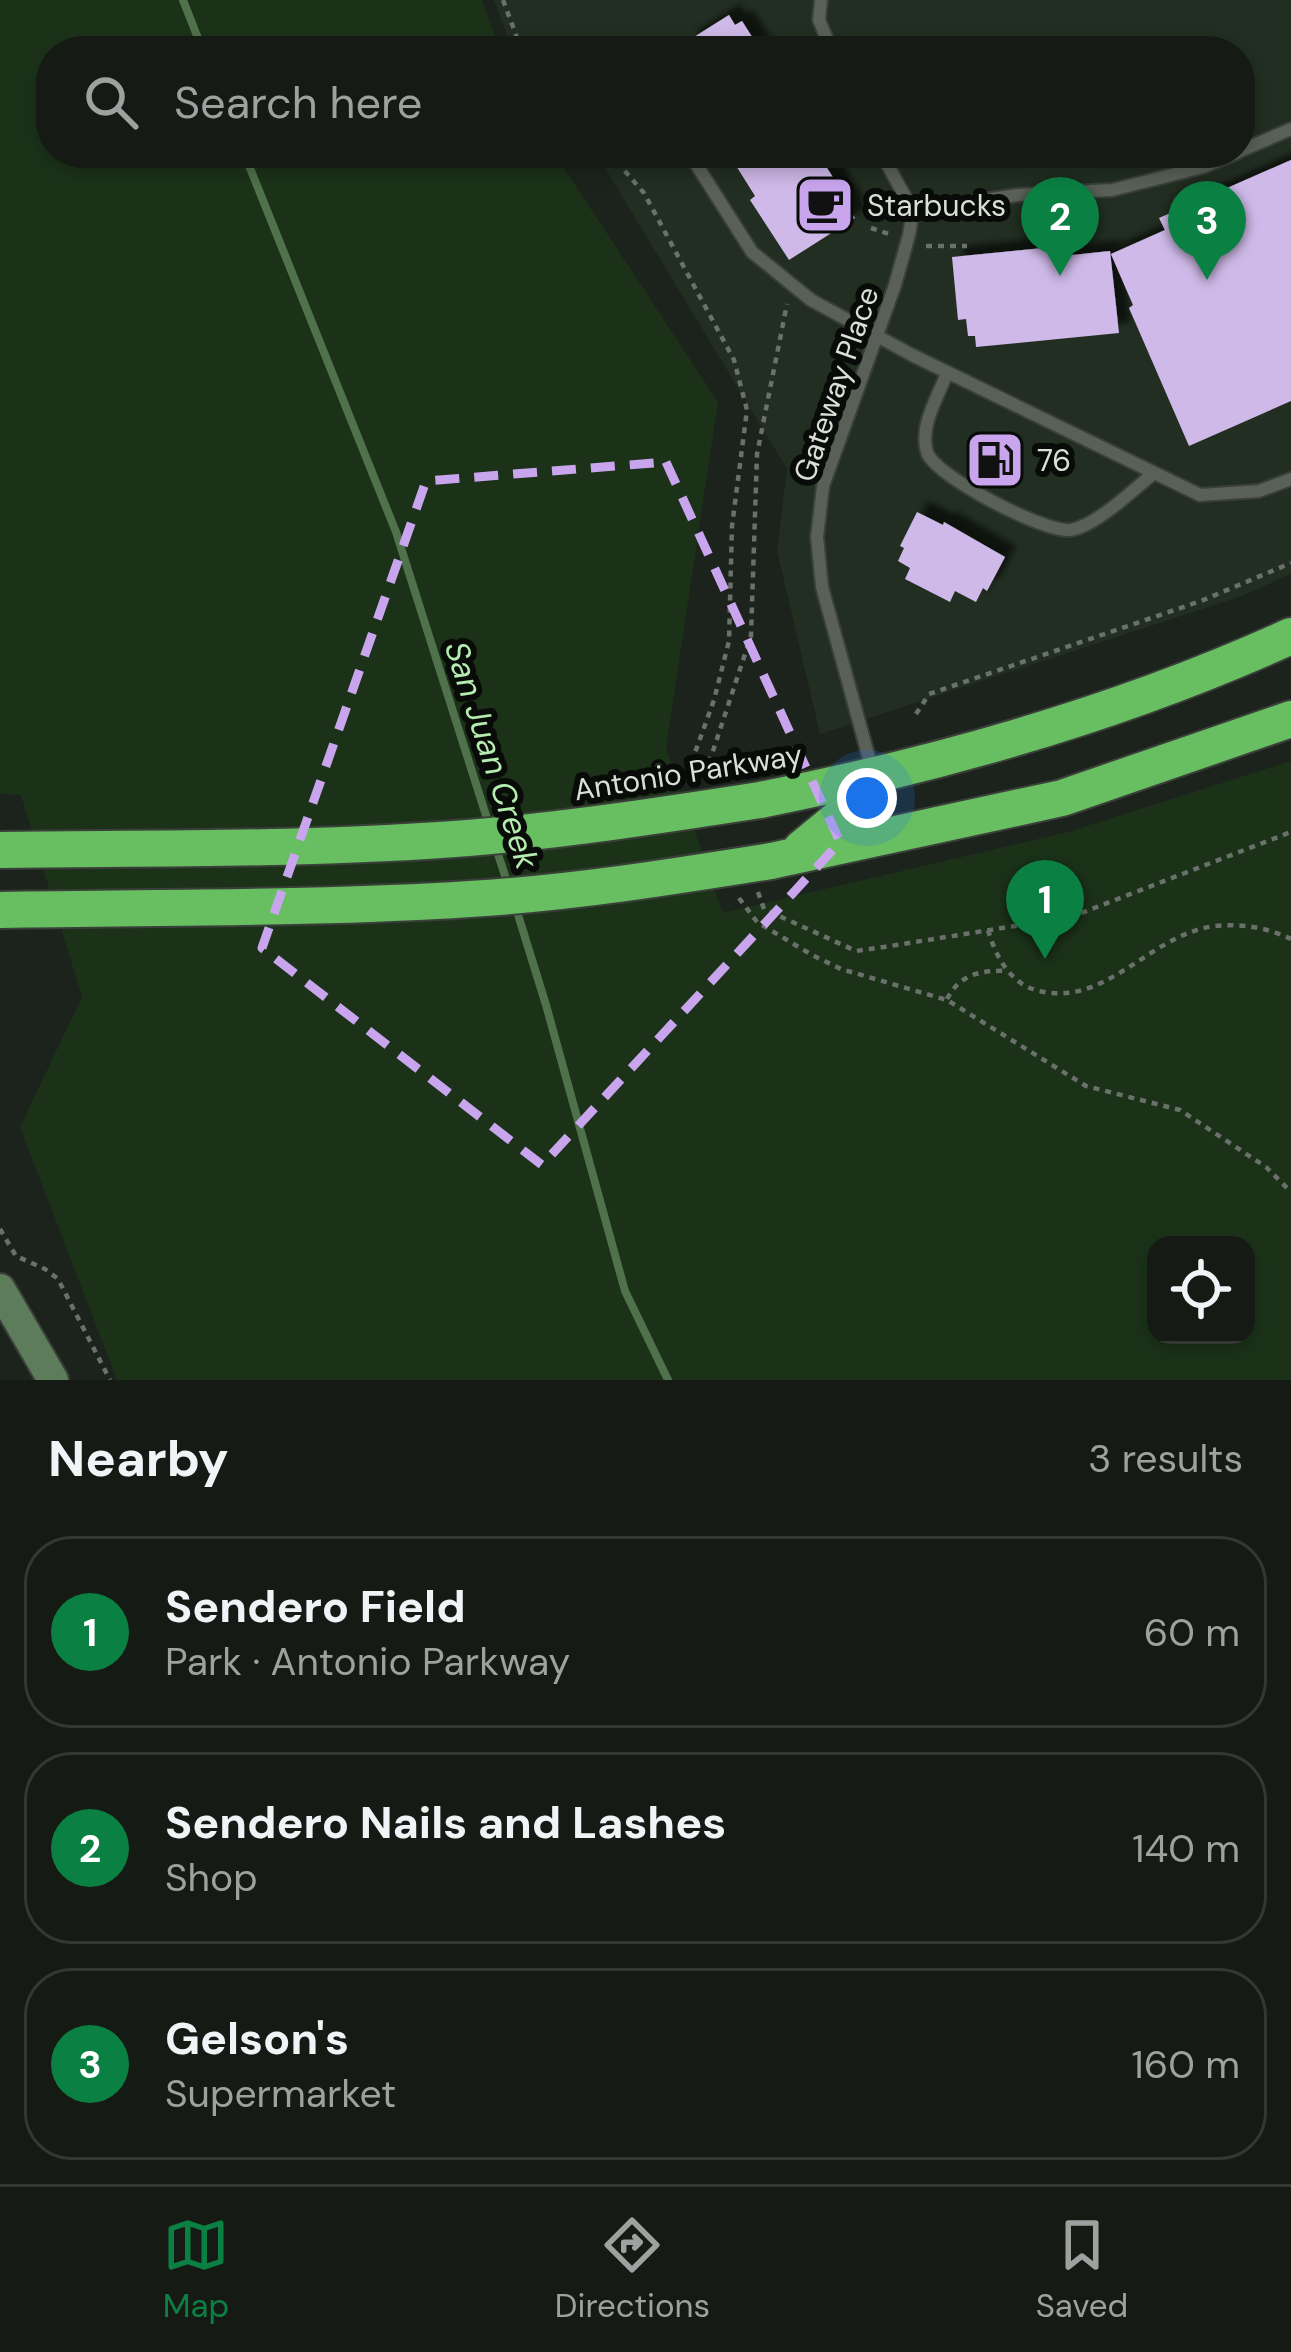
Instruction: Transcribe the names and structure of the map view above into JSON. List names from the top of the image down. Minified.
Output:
{"streets":{"highway":["Antonio Parkway"],"lane":["Gateway Place"]},"crossings":[["Gateway Place","Antonio Parkway"]],"water":["San Juan Creek"],"places":{"cafe":["Starbucks"],"fuel station":["76"]},"page":{"search":"Search here","pins":["2","3","1"],"heading":["Nearby","3 results"],"list":[{"mark":"1","name":"Sendero Field","note":"Park · Antonio Parkway","value":"60 m"},{"mark":"2","name":"Sendero Nails and Lashes","note":"Shop","value":"140 m"},{"mark":"3","name":"Gelson's","note":"Supermarket","value":"160 m"}],"nav":["Map","Directions","Saved"]}}
